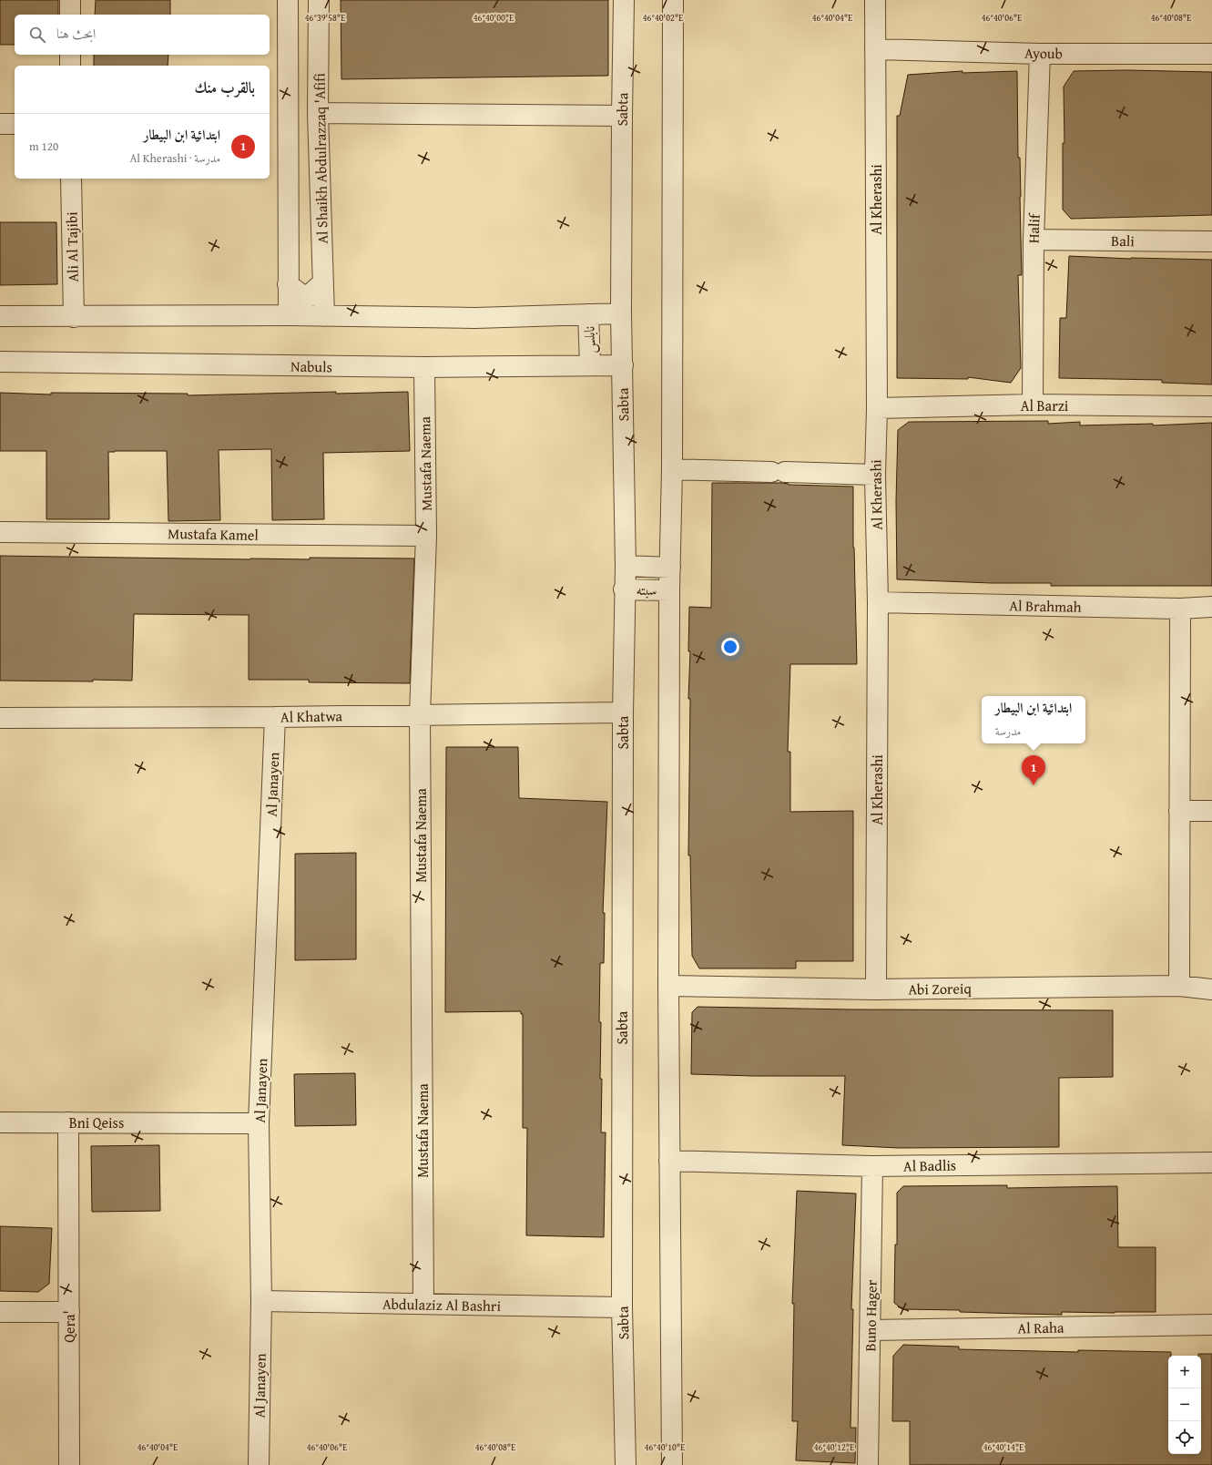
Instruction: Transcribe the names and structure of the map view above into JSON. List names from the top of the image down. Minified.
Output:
{"streets":{"street":["Ayoub","Sabta","Al Shaikh Abdulrazzaq 'Afifi","Al Kherashi","Halif","Bali","Ali Al Tajibi","نابلس","Nabuls","Al Barzi","Mustafa Naema","Mustafa Kamel","سبته","Al Brahmah","Al Khatwa","Al Janayen","Abi Zoreiq","Bni Qeiss","Al Badlis","Abdulaziz Al Bashri","Buno Hager","Qera'","Al Raha"]},"crossings":[["Ayoub","Al Kherashi"],["Ayoub","Halif"],["Sabta","Nabuls"],["Sabta","سبته"],["Sabta","Al Khatwa"],["Sabta","Abdulaziz Al Bashri"],["Al Kherashi","Al Barzi"],["Al Kherashi","Al Brahmah"],["Al Kherashi","Abi Zoreiq"],["Halif","Bali"],["Halif","Al Barzi"],["نابلس","Nabuls"],["Nabuls","Mustafa Naema"],["Mustafa Naema","Mustafa Kamel"],["Mustafa Naema","Al Khatwa"],["Mustafa Naema","Abdulaziz Al Bashri"],["Al Khatwa","Al Janayen"],["Al Janayen","Bni Qeiss"],["Al Janayen","Abdulaziz Al Bashri"],["Bni Qeiss","Qera'"],["Al Badlis","Buno Hager"],["Buno Hager","Al Raha"]],"page":{"search":"ابحث هنا","heading":"بالقرب منك","list":[{"mark":"1","name":"ابتدائية ابن البيطار","note":"مدرسة · Al Kherashi","value":"120 m"}],"popup":["ابتدائية ابن البيطار","مدرسة"],"pins":"1","map_buttons":["+","−"]},"coordinates":["46°39'58\"E","46°40'00\"E","46°40'02\"E","46°40'04\"E","46°40'06\"E","46°40'08\"E","46°40'10\"E","46°40'12\"E","46°40'14\"E"]}
